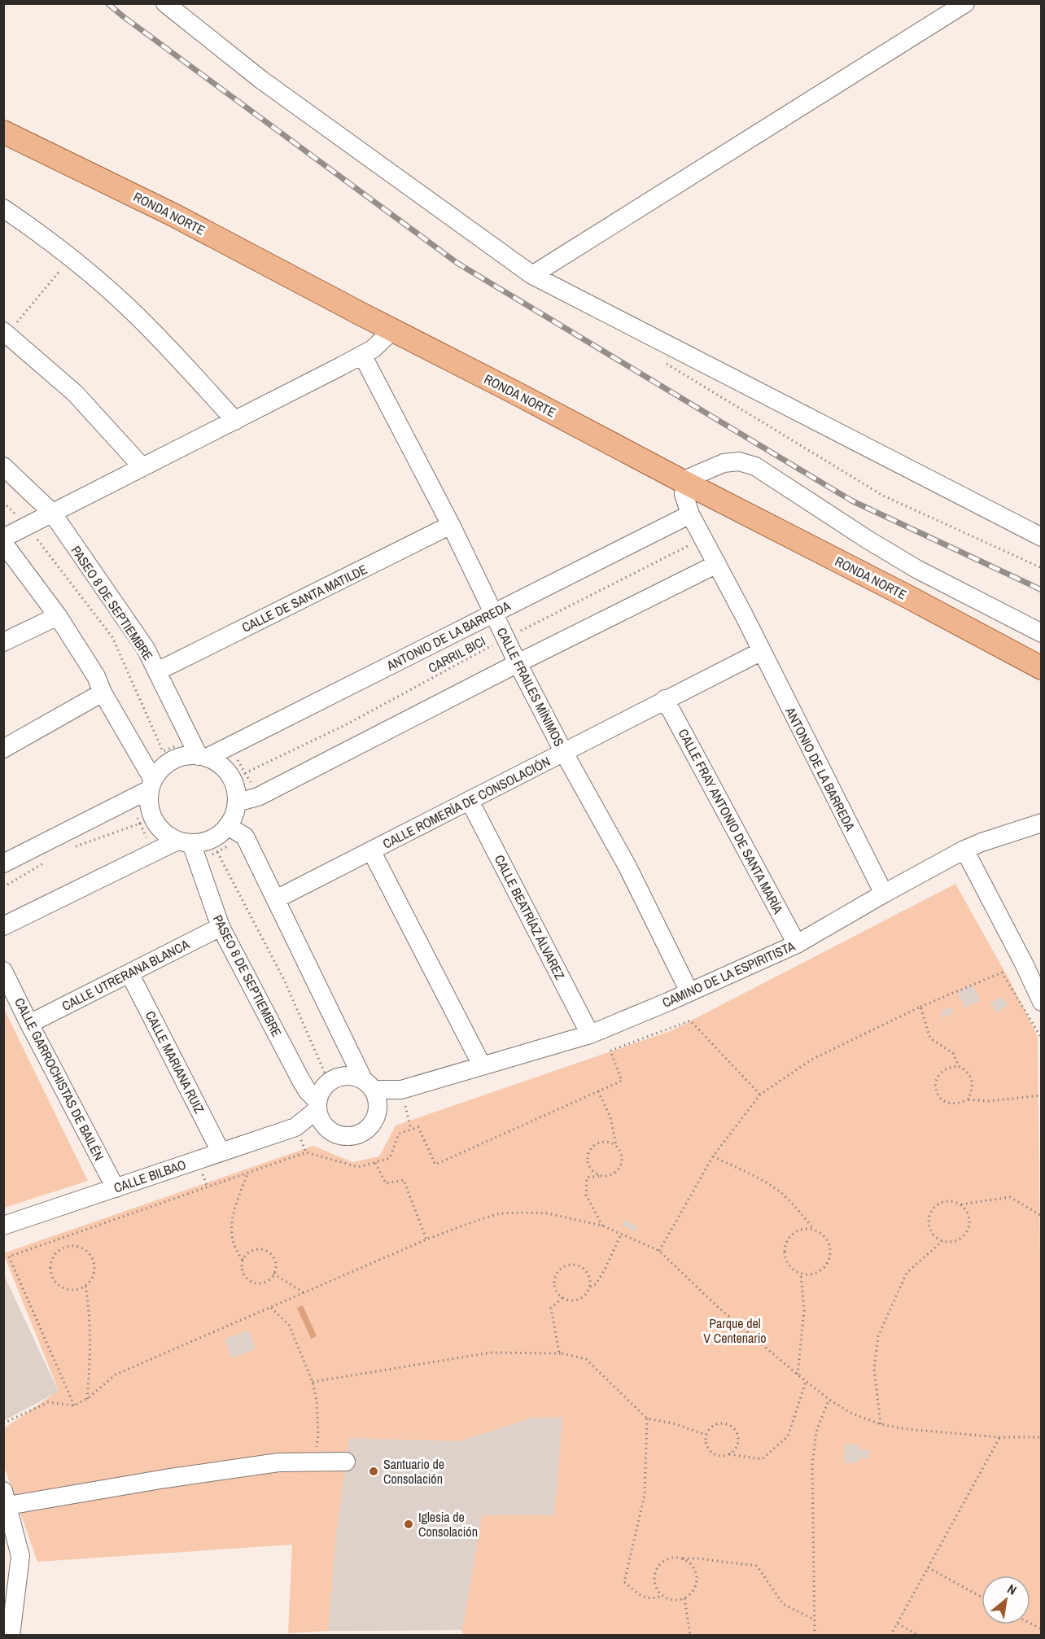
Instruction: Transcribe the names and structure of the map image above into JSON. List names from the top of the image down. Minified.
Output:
{"streets":{"main road":["RONDA NORTE"],"street":["CALLE DE SANTA MATILDE","PASEO 8 DE SEPTIEMBRE","ANTONIO DE LA BARREDA","CALLE FRAILES MÍNIMOS","CALLE ROMERÍA DE CONSOLACIÓN","CALLE FRAY ANTONIO DE SANTA MARÍA","CALLE BEATRÍAZ ÁLVAREZ","CAMINO DE LA ESPIRITISTA","CALLE UTRERANA BLANCA","CALLE MARIANA RUIZ","CALLE GARROCHISTAS DE BAILÉN","CALLE BILBAO"],"path":["CARRIL BICI"]},"crossings":[["RONDA NORTE","ANTONIO DE LA BARREDA"],["CALLE DE SANTA MATILDE","PASEO 8 DE SEPTIEMBRE"],["CALLE DE SANTA MATILDE","CALLE FRAILES MÍNIMOS"],["PASEO 8 DE SEPTIEMBRE","ANTONIO DE LA BARREDA"],["PASEO 8 DE SEPTIEMBRE","CAMINO DE LA ESPIRITISTA"],["PASEO 8 DE SEPTIEMBRE","CALLE UTRERANA BLANCA"],["PASEO 8 DE SEPTIEMBRE","CALLE BILBAO"],["ANTONIO DE LA BARREDA","CARRIL BICI"],["ANTONIO DE LA BARREDA","CALLE FRAILES MÍNIMOS"],["ANTONIO DE LA BARREDA","CALLE ROMERÍA DE CONSOLACIÓN"],["ANTONIO DE LA BARREDA","CAMINO DE LA ESPIRITISTA"],["CARRIL BICI","CALLE FRAILES MÍNIMOS"],["CALLE FRAILES MÍNIMOS","CALLE ROMERÍA DE CONSOLACIÓN"],["CALLE FRAILES MÍNIMOS","CAMINO DE LA ESPIRITISTA"],["CALLE ROMERÍA DE CONSOLACIÓN","CALLE FRAY ANTONIO DE SANTA MARÍA"],["CALLE ROMERÍA DE CONSOLACIÓN","CALLE BEATRÍAZ ÁLVAREZ"],["CALLE FRAY ANTONIO DE SANTA MARÍA","CAMINO DE LA ESPIRITISTA"],["CALLE BEATRÍAZ ÁLVAREZ","CAMINO DE LA ESPIRITISTA"],["CAMINO DE LA ESPIRITISTA","CALLE BILBAO"],["CALLE UTRERANA BLANCA","CALLE MARIANA RUIZ"],["CALLE UTRERANA BLANCA","CALLE GARROCHISTAS DE BAILÉN"],["CALLE MARIANA RUIZ","CALLE BILBAO"],["CALLE GARROCHISTAS DE BAILÉN","CALLE BILBAO"]],"parks":["Parque del V Centenario"],"places":["Santuario de Consolación","Iglesia de Consolación"],"north":"top right"}
